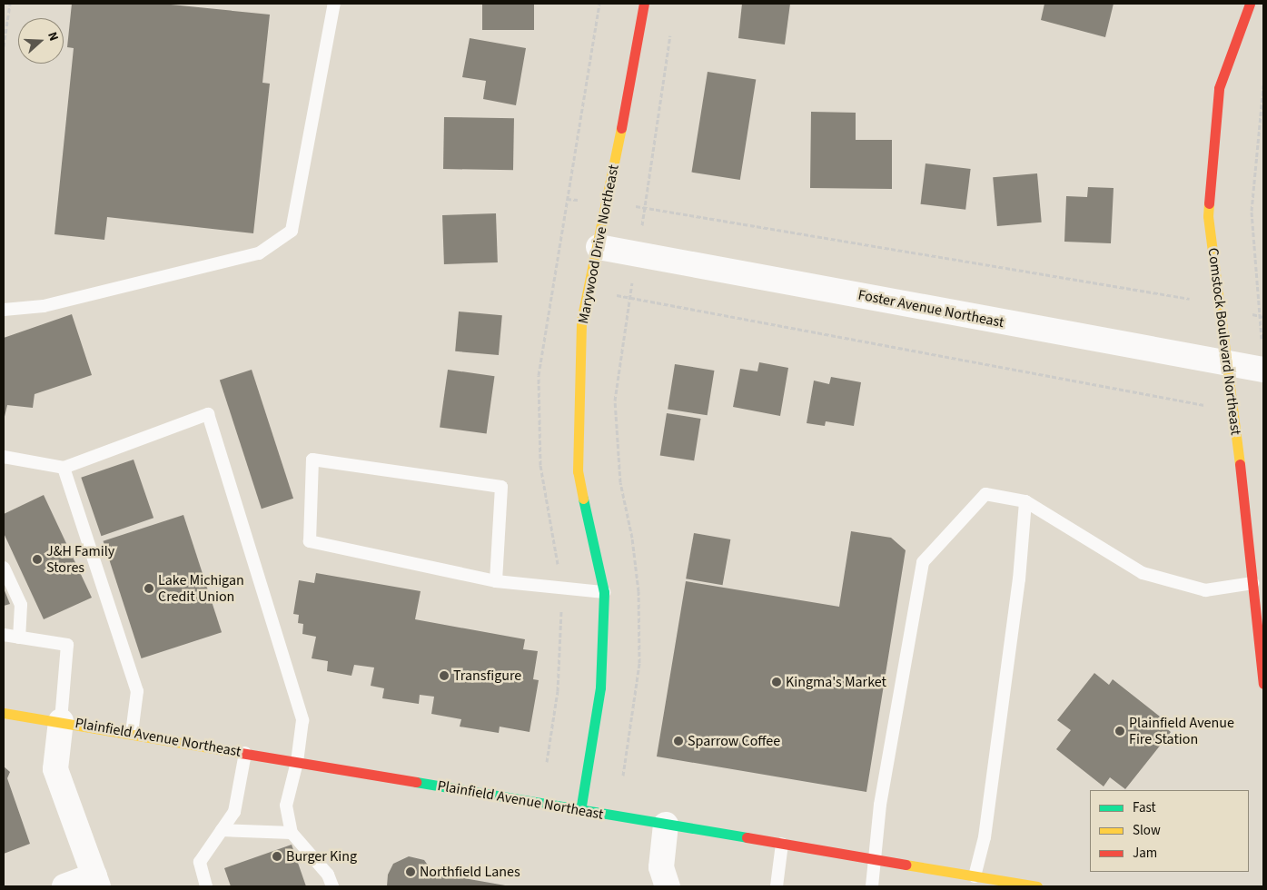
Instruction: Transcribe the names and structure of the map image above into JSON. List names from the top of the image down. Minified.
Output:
{"streets":{"street":["Marywood Drive Northeast","Foster Avenue Northeast","Comstock Boulevard Northeast","Plainfield Avenue Northeast"]},"crossings":[["Marywood Drive Northeast","Foster Avenue Northeast"],["Marywood Drive Northeast","Plainfield Avenue Northeast"],["Foster Avenue Northeast","Comstock Boulevard Northeast"]],"places":["J&H Family Stores","Lake Michigan Credit Union","Transfigure","Kingma's Market","Plainfield Avenue Fire Station","Sparrow Coffee","Burger King","Northfield Lanes"],"legend":["Fast","Slow","Jam"],"north":"right"}
